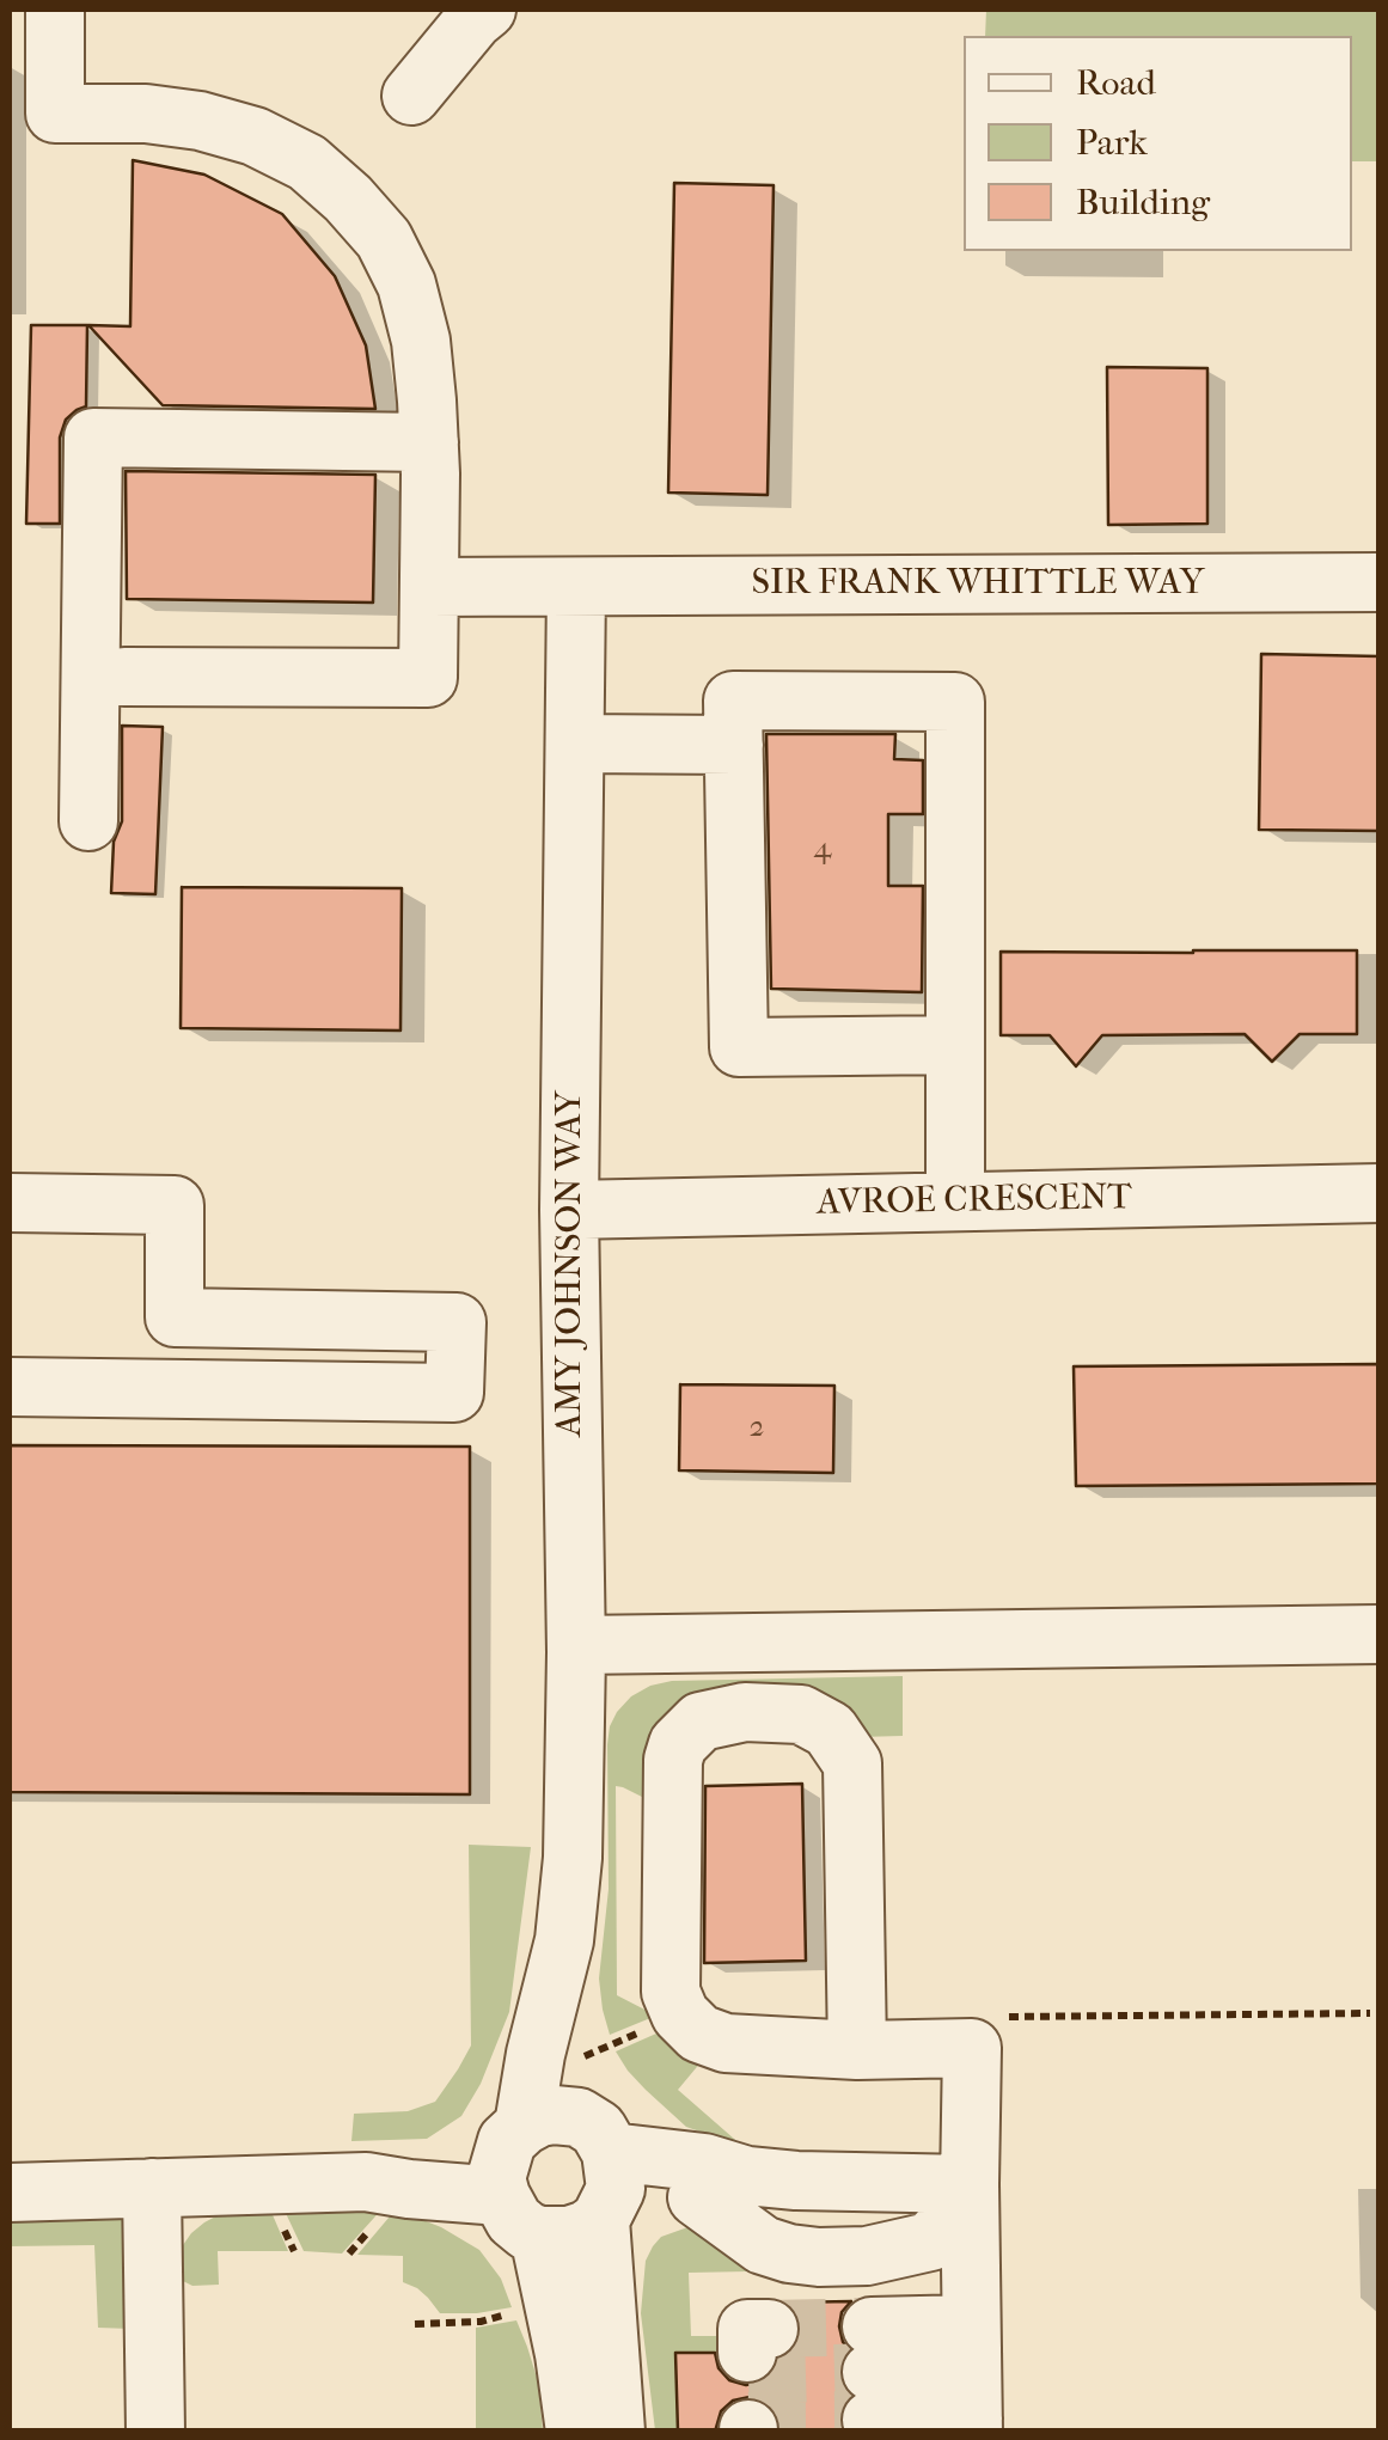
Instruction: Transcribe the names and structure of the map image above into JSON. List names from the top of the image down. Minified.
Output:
{"streets":{"street":["SIR FRANK WHITTLE WAY","AVROE CRESCENT","AMY JOHNSON WAY"]},"crossings":[["SIR FRANK WHITTLE WAY","AMY JOHNSON WAY"],["AVROE CRESCENT","AMY JOHNSON WAY"]],"house_numbers":["4","2"],"legend":["Road","Park","Building"]}
